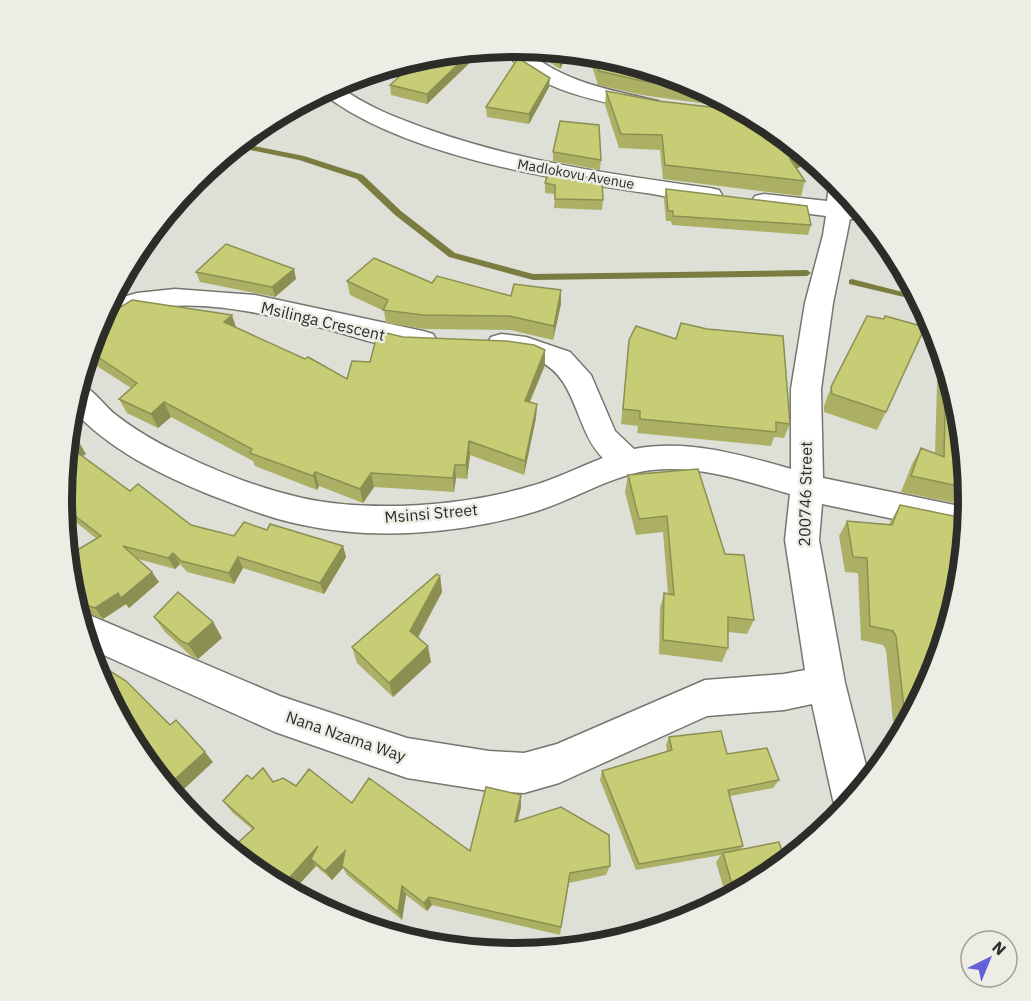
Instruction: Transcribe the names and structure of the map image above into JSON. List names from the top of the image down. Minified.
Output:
{"streets":{"street":["Madlokovu Avenue","Msilinga Crescent","200746 Street","Msinsi Street","Nana Nzama Way"]},"crossings":[["Msilinga Crescent","Msinsi Street"],["200746 Street","Msinsi Street"],["200746 Street","Nana Nzama Way"]],"north":"top right"}
